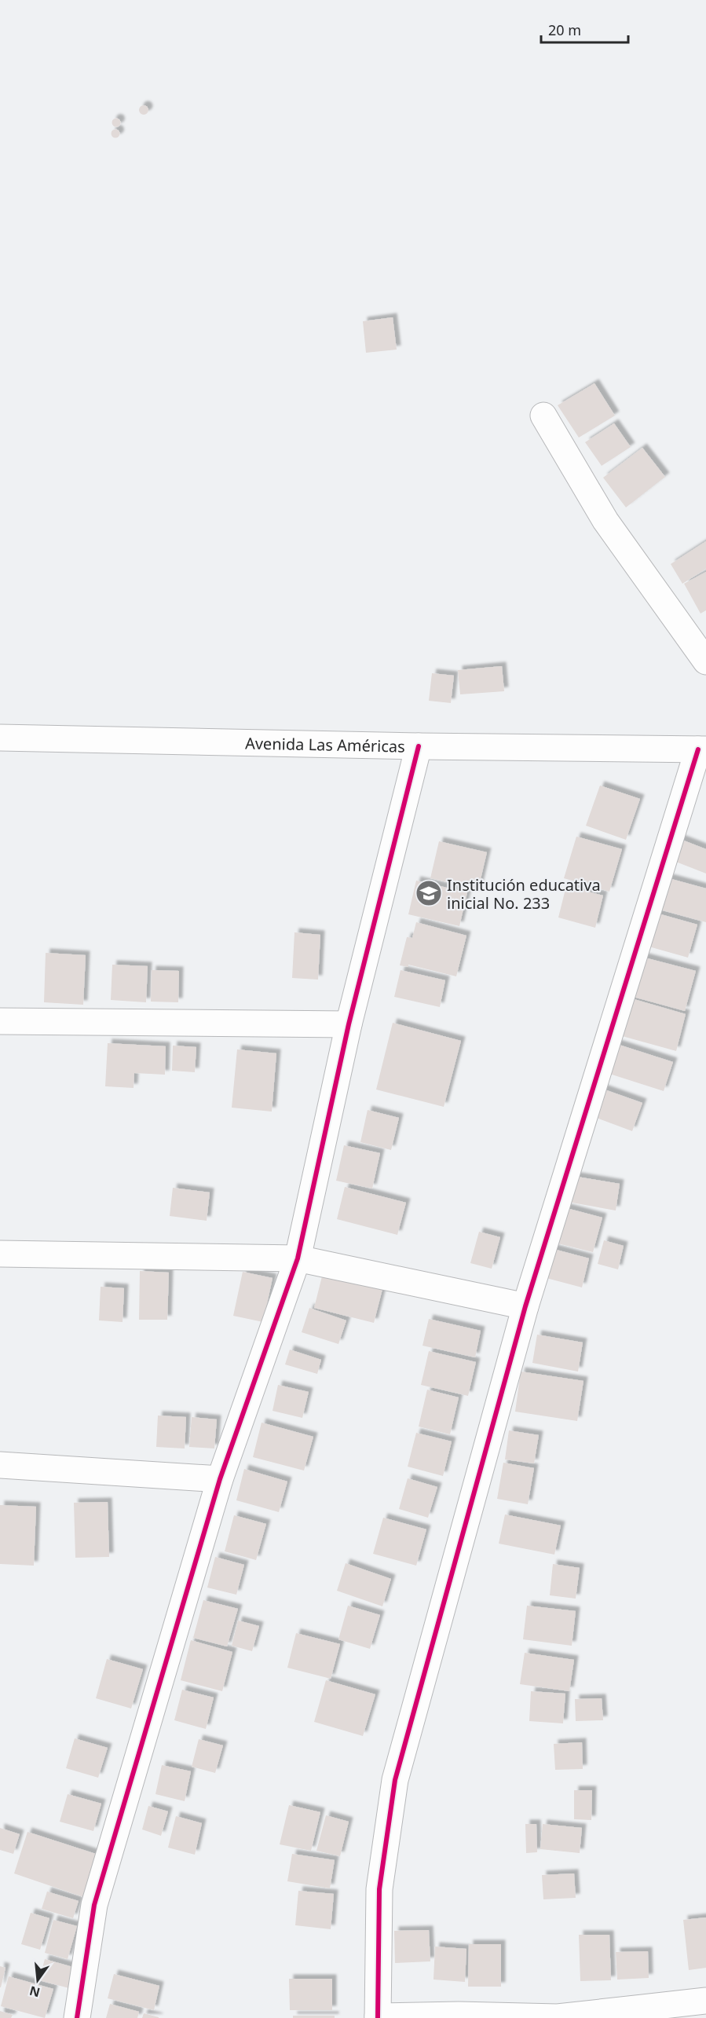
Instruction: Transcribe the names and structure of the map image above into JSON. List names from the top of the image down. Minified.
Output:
{"streets":{"street":["Avenida Las Américas"]},"places":{"school or university":["Institución educativa inicial No. 233"]},"scale_bar":"20 m","north":"bottom"}
